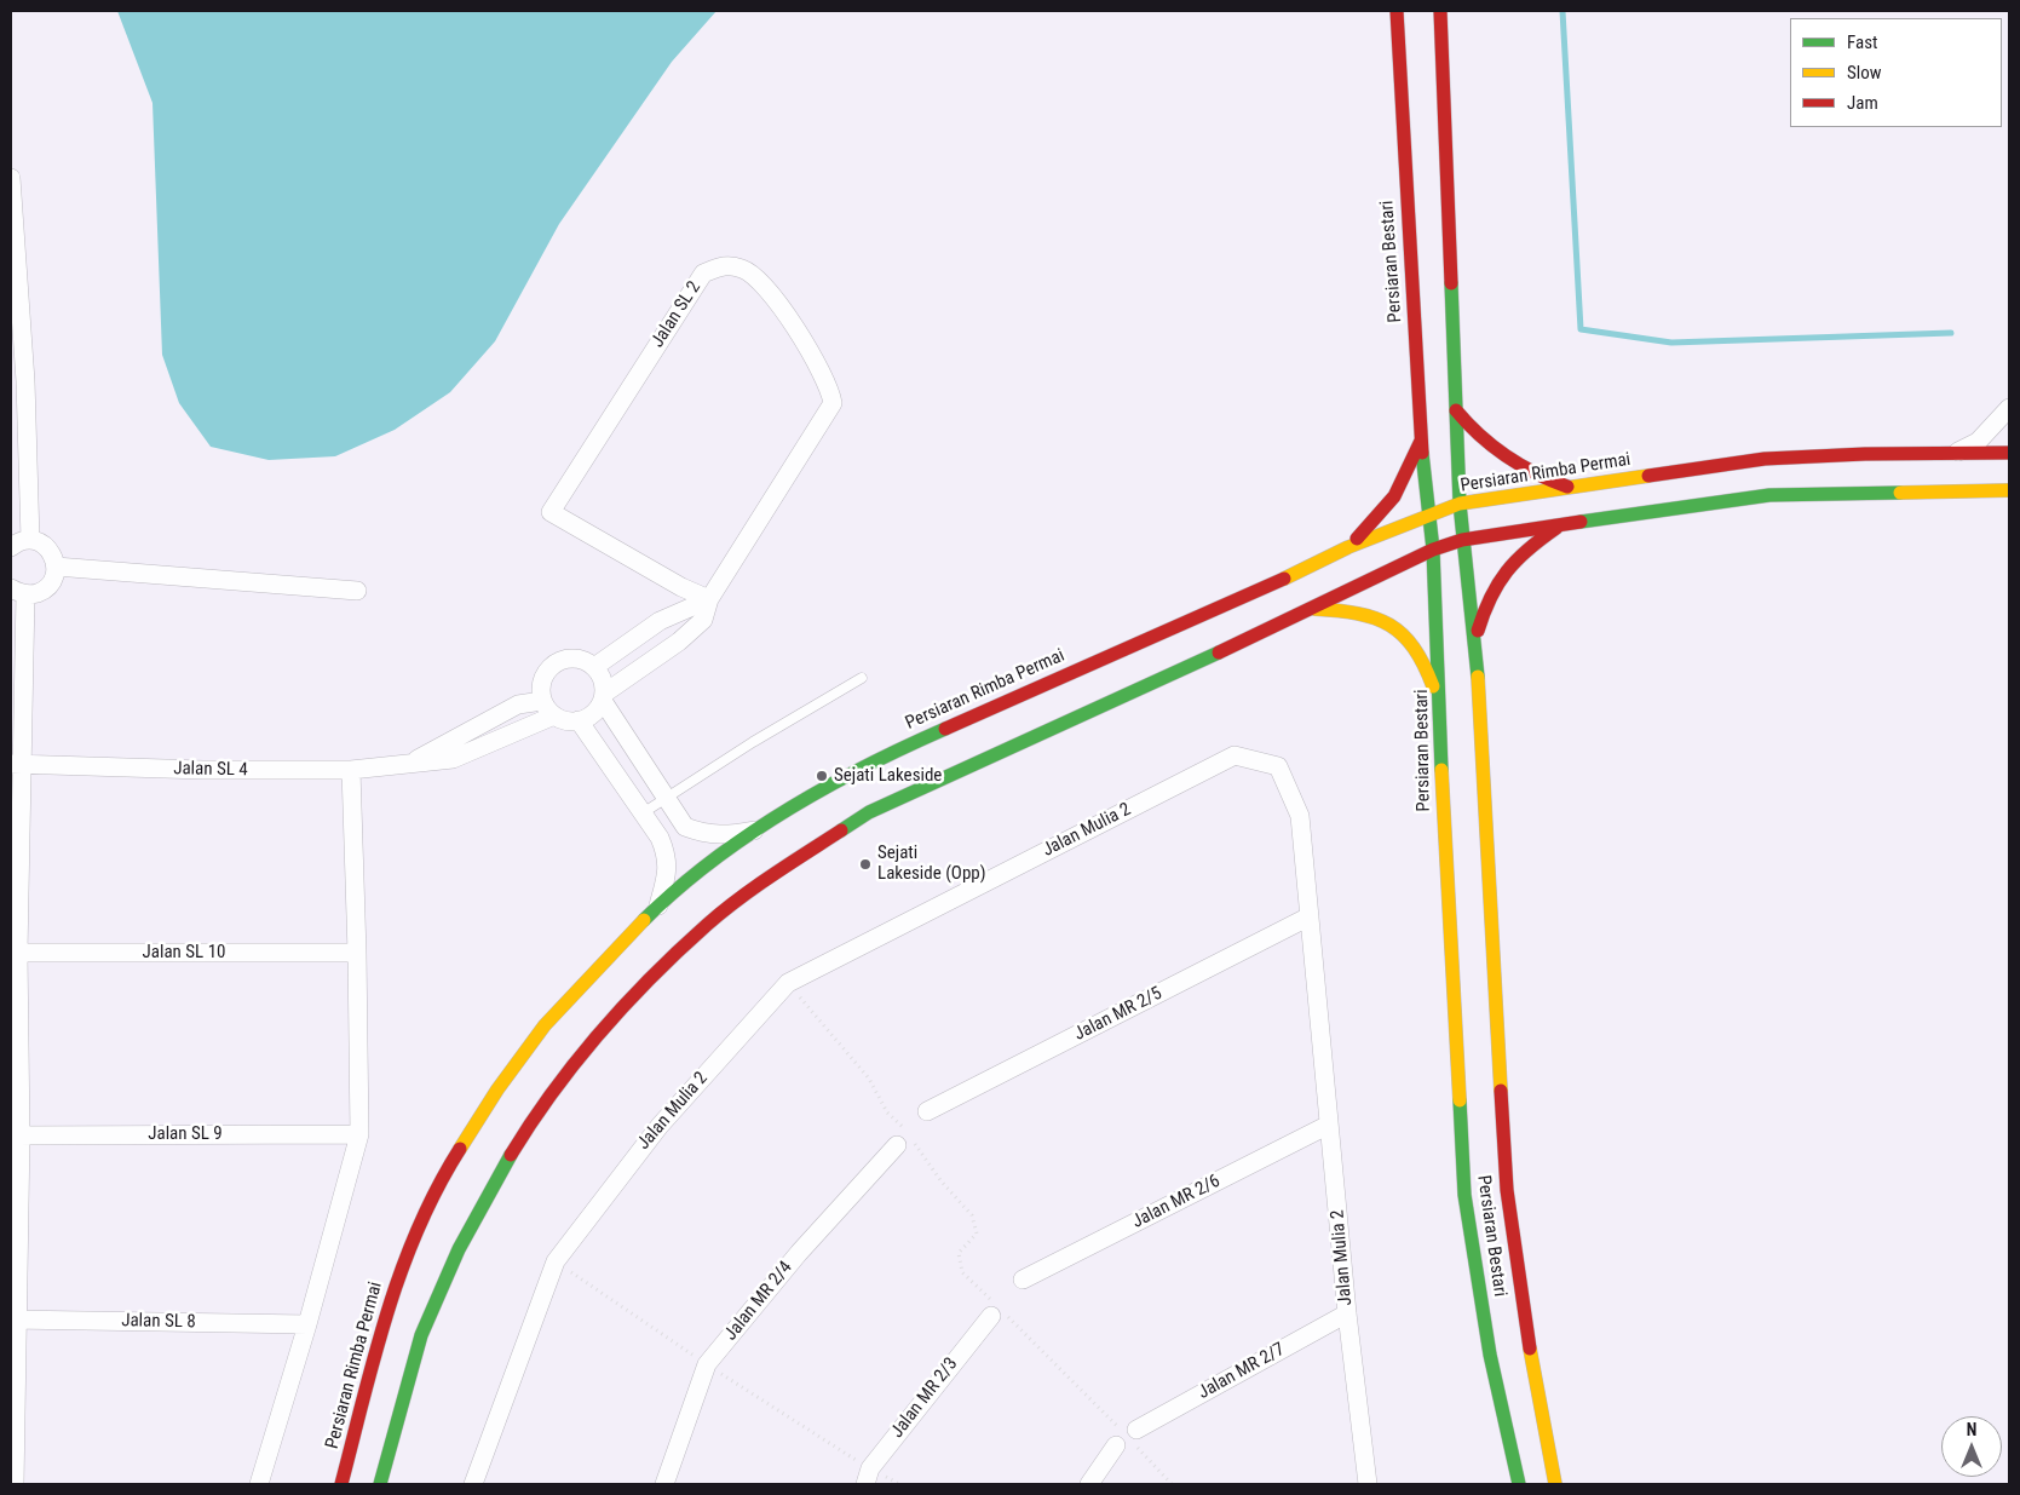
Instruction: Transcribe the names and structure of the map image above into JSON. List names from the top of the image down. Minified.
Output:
{"streets":{"main road":["Persiaran Bestari","Persiaran Rimba Permai"],"street":["Jalan SL 2","Jalan SL 4","Jalan Mulia 2","Jalan SL 10","Jalan MR 2/5","Jalan SL 9","Jalan MR 2/6","Jalan MR 2/4","Jalan SL 8","Jalan MR 2/7","Jalan MR 2/3"]},"crossings":[["Persiaran Bestari","Persiaran Rimba Permai"],["Jalan SL 2","Jalan SL 4"],["Jalan Mulia 2","Jalan MR 2/5"],["Jalan Mulia 2","Jalan MR 2/6"],["Jalan Mulia 2","Jalan MR 2/7"]],"places":["Sejati Lakeside","Sejati Lakeside (Opp)"],"legend":["Fast","Slow","Jam"],"north":"top"}
